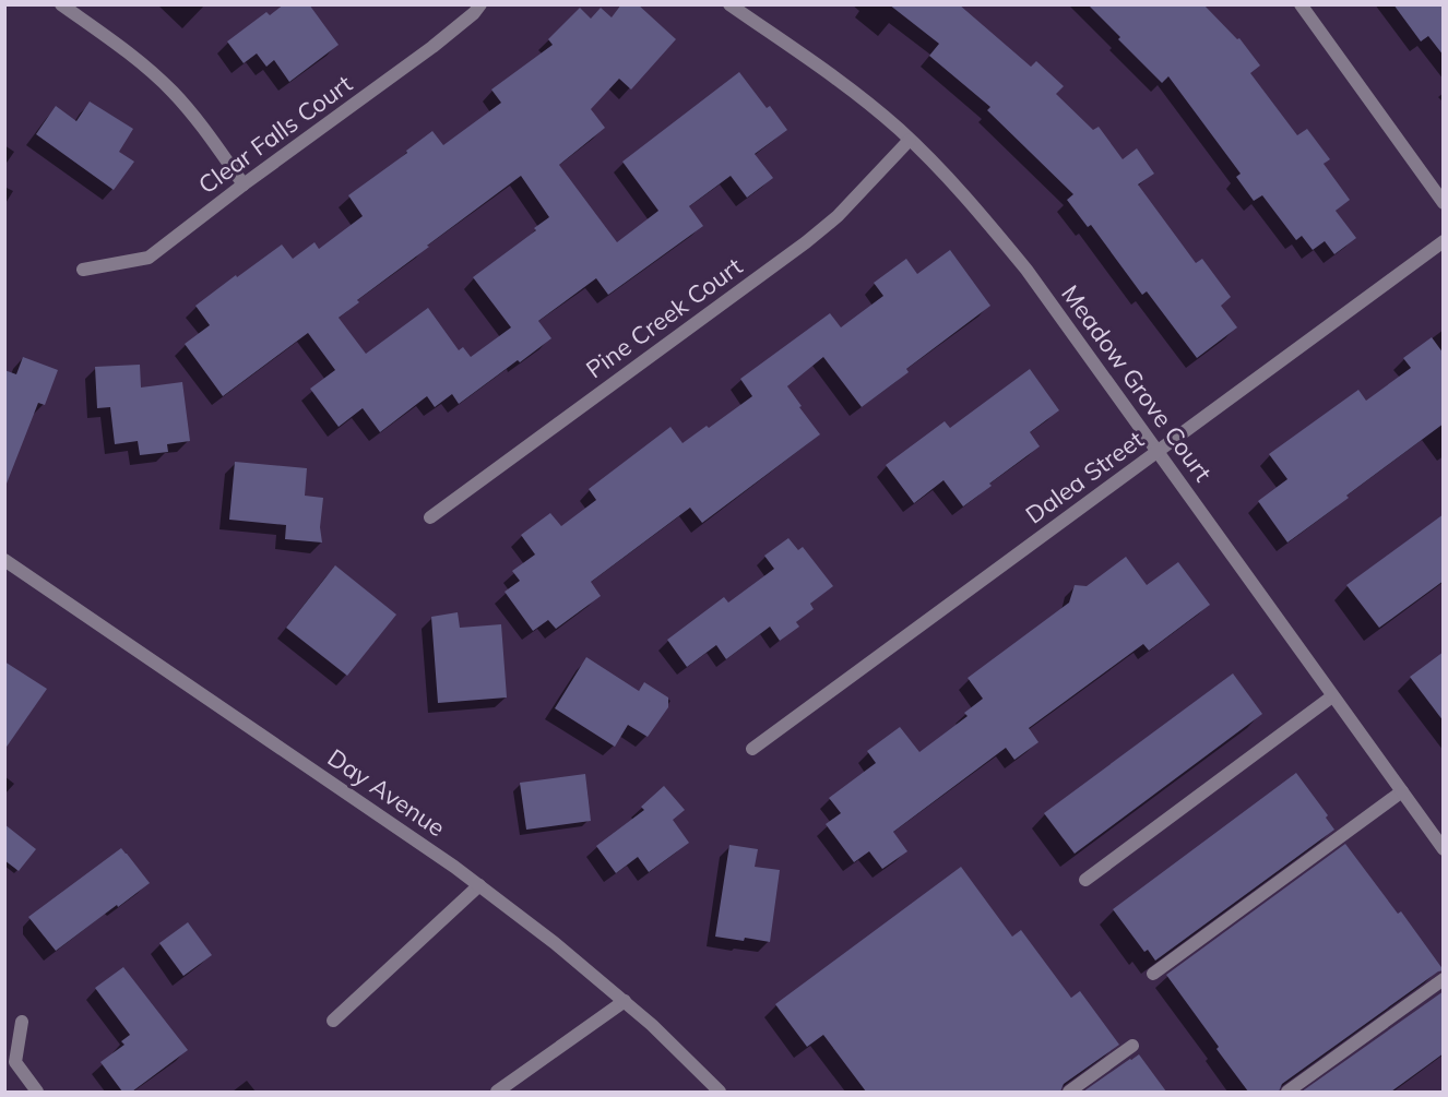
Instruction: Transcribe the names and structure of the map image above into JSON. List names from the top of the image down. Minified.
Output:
{"streets":{"street":["Clear Falls Court","Pine Creek Court","Meadow Grove Court","Dalea Street","Day Avenue"]},"crossings":[["Pine Creek Court","Meadow Grove Court"],["Meadow Grove Court","Dalea Street"]]}
